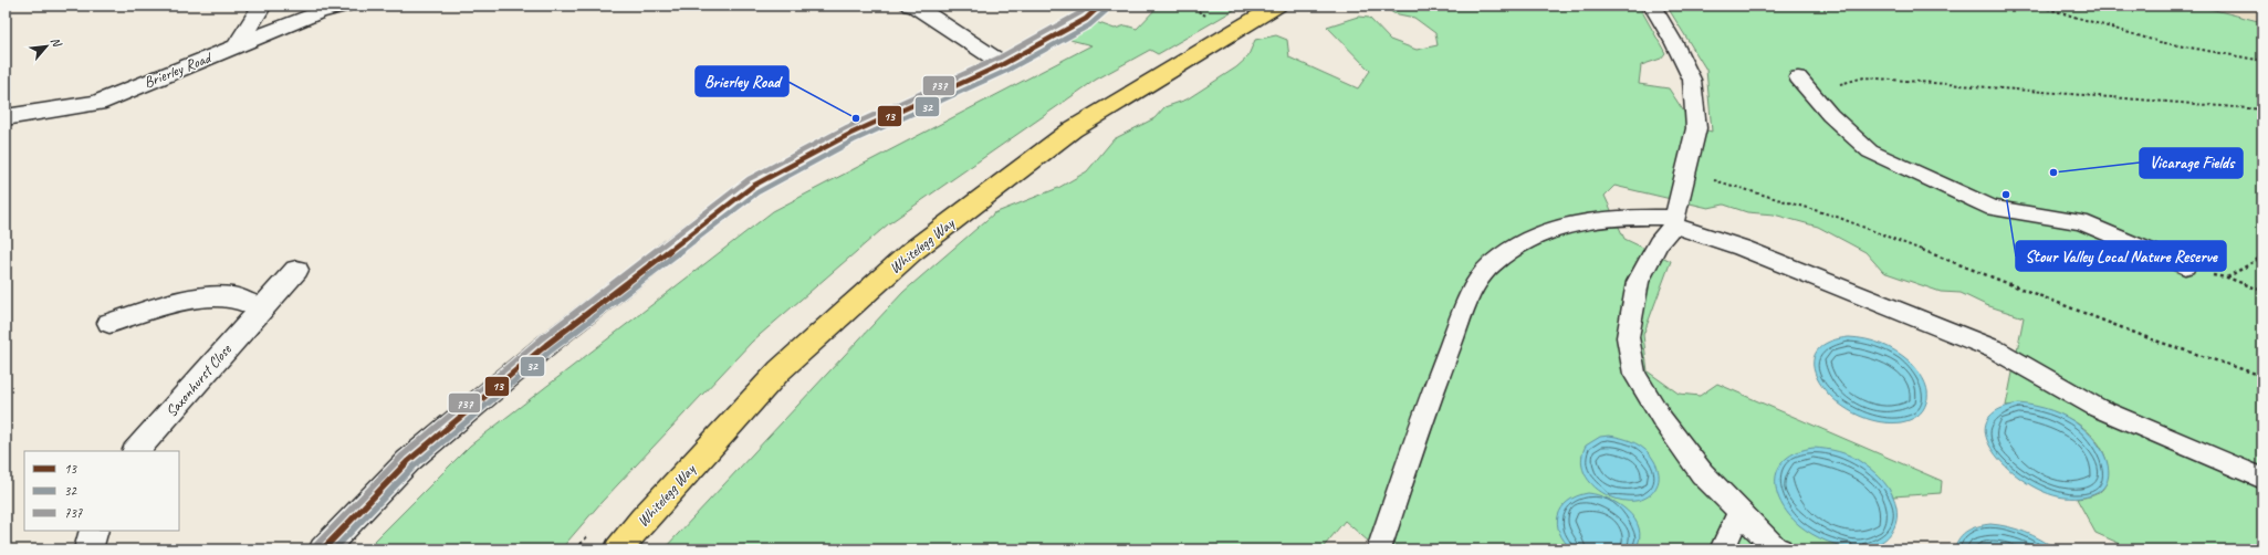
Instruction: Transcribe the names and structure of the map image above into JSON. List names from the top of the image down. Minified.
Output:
{"streets":{"main road":["Whitelegg Way"],"street":["Brierley Road","Saxonhurst Close"]},"places":["Brierley Road","Vicarage Fields","Stour Valley Local Nature Reserve"],"lines":["transit line 13","transit line 737","transit line 32"],"legend":["13","32","737"],"north":"top right"}
